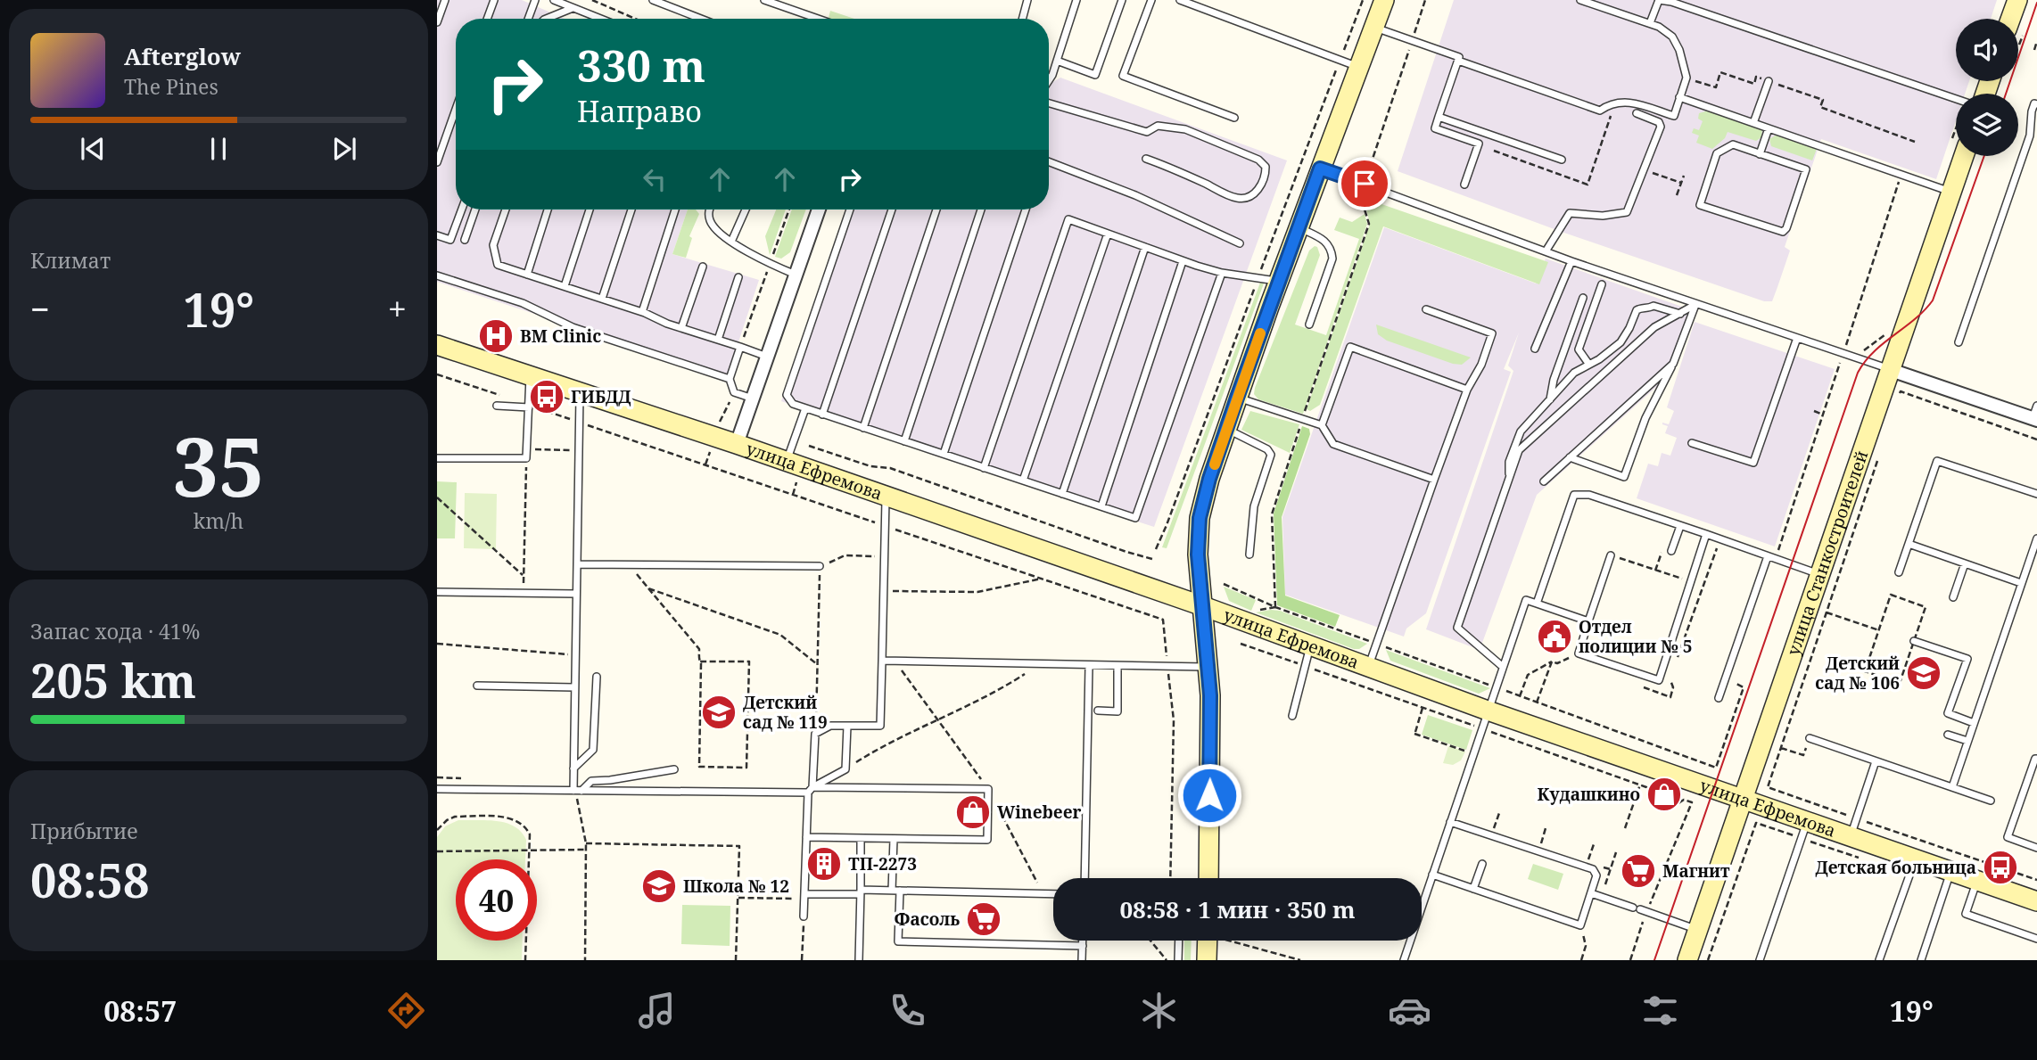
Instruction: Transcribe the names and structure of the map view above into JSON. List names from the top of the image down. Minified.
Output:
{"streets":{"street":["улица Ефремова","улица Станкостроителей"]},"crossings":[["улица Ефремова","улица Станкостроителей"]],"places":{"hospital":["BM Clinic"],"bus stop":["ГИБДД","Детская больница"],"public building":["Отдел полиции № 5"],"school or university":["Детский сад № 106","Детский сад № 119","Школа № 12"],"shop":["Кудашкино","Winebeer"],"building":["ТП-2273"],"supermarket":["Магнит","Фасоль"]},"page":{"turn":["330 m","Направо"],"song":["Afterglow","The Pines"],"tile":["Климат",["35","km/h"],["Запас хода · 41%","205 km"],["Прибытие","08:58"]],"heat":["−","19°","+"],"limit":"40","trip":"08:58 · 1 мин · 350 m","tabs":["08:57","19°"]}}
